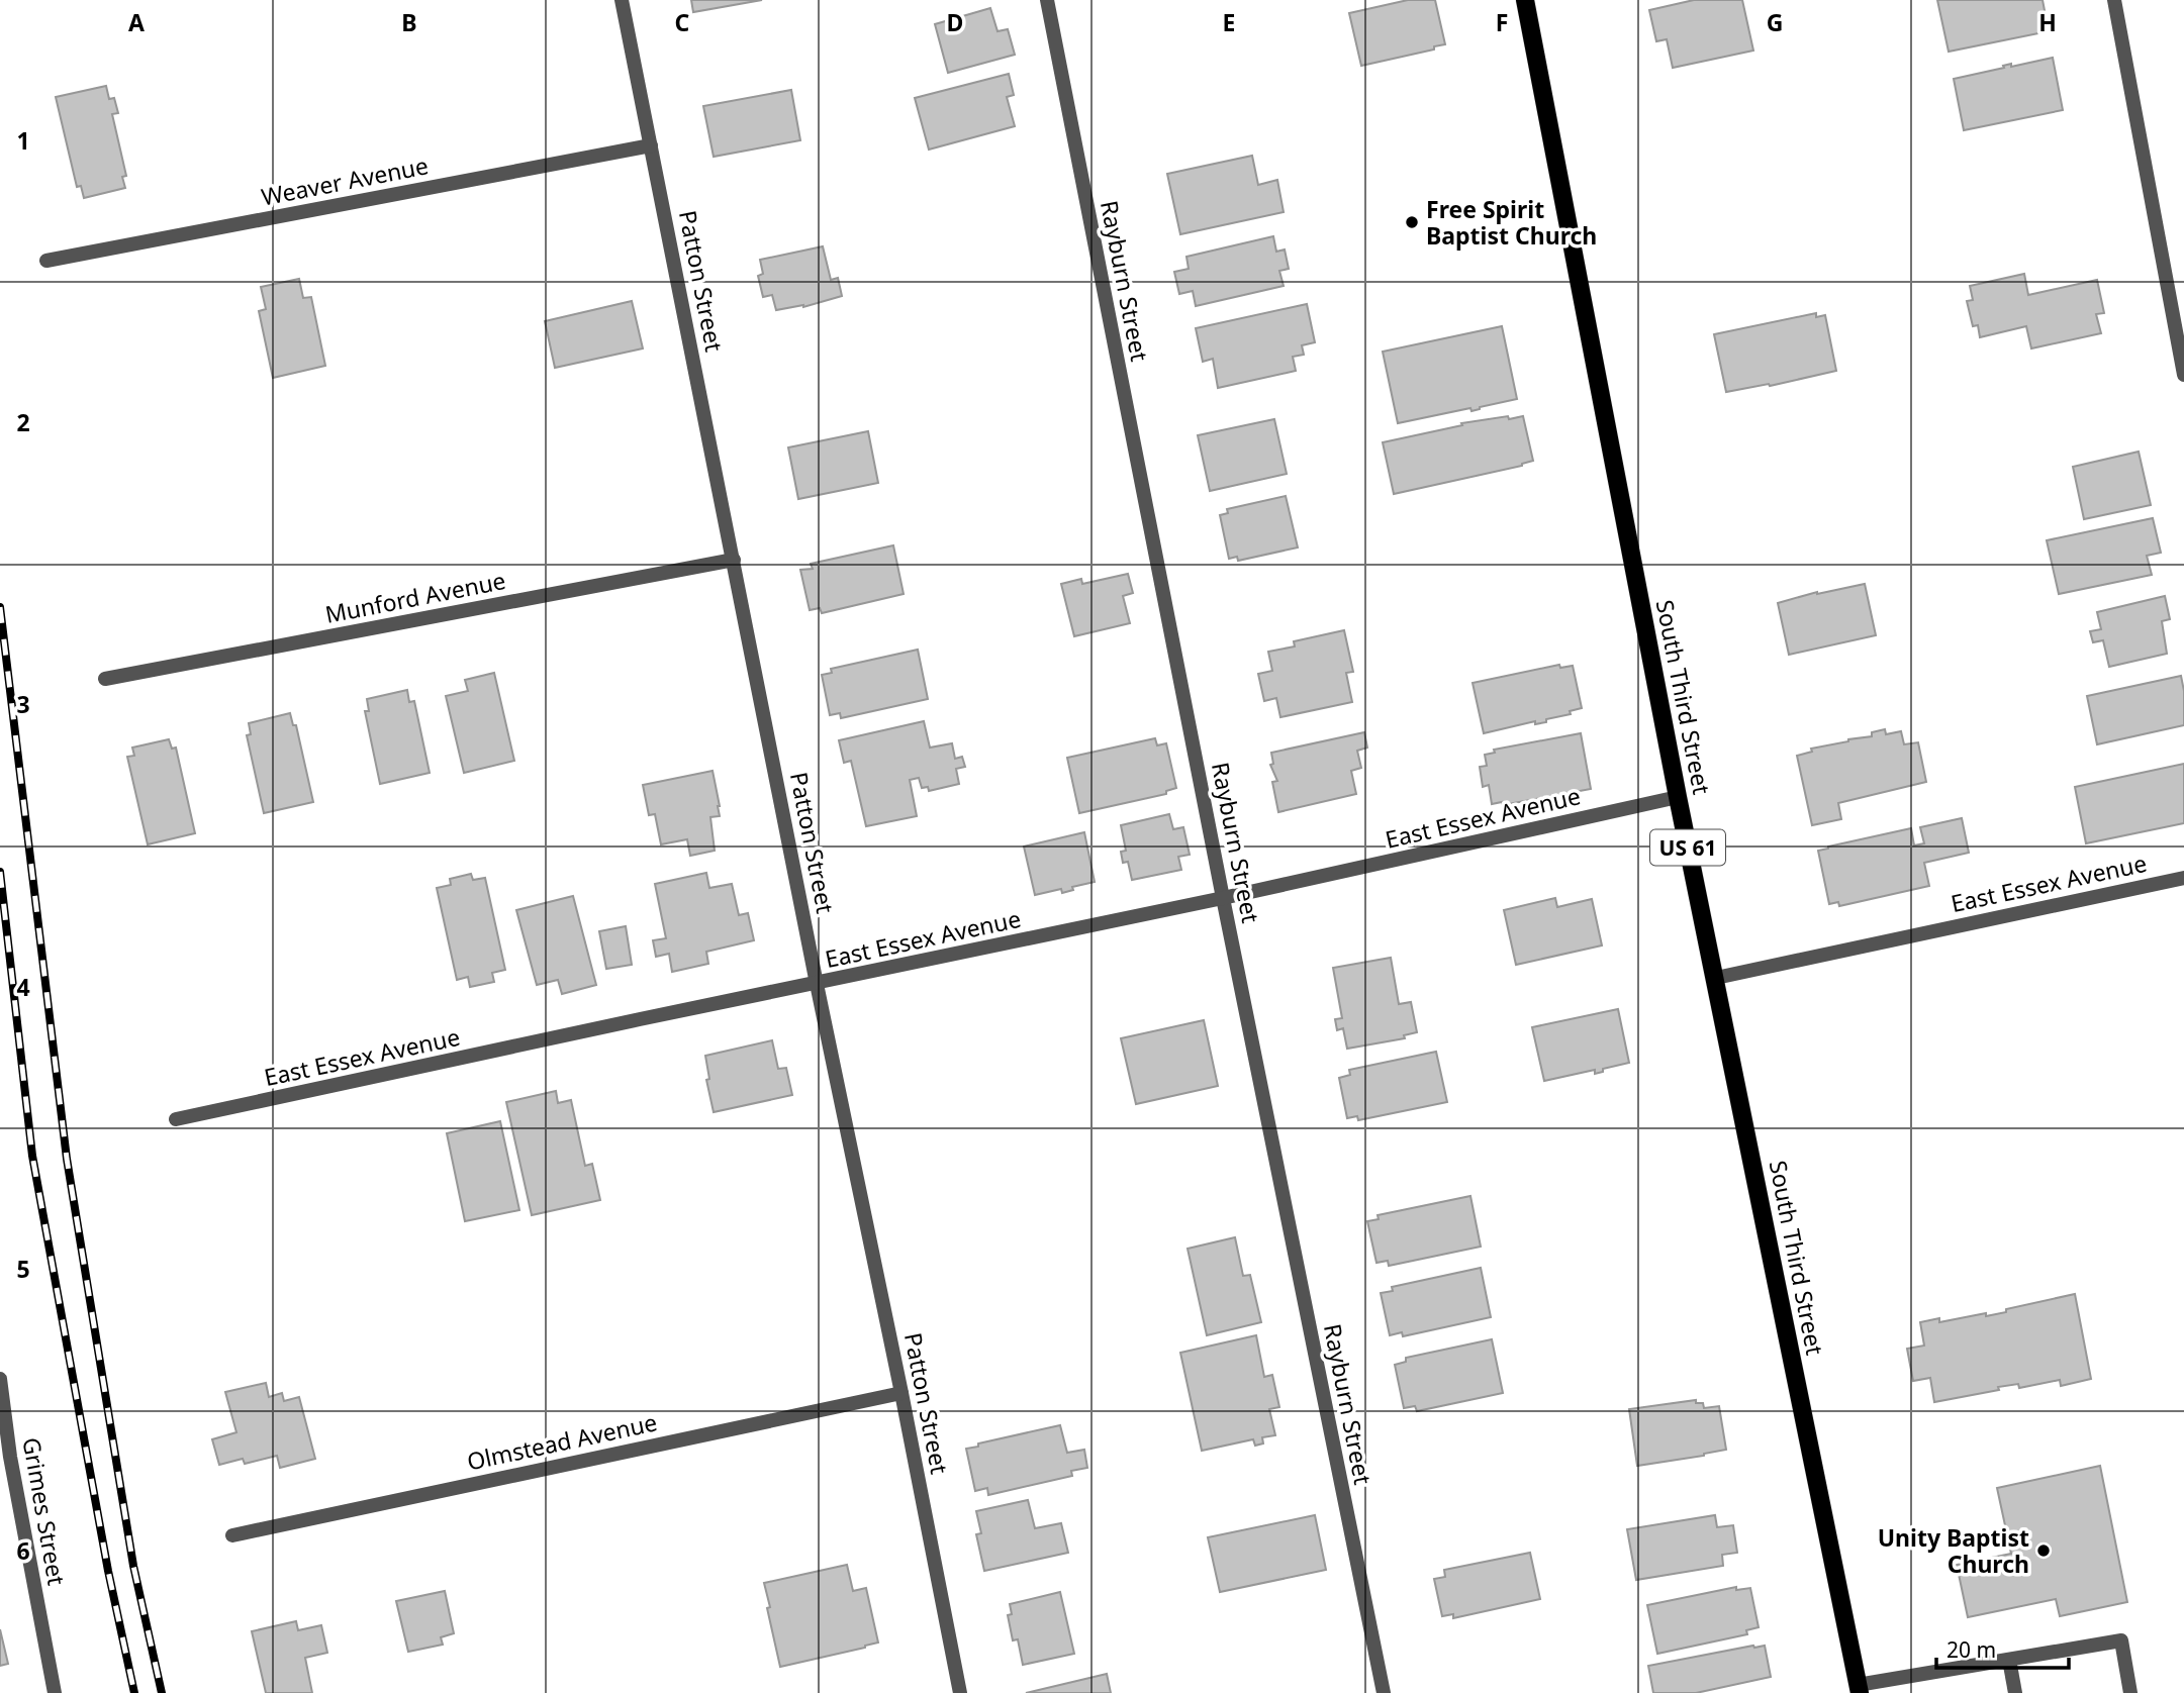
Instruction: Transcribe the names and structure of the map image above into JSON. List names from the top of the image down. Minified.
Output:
{"streets":{"main road":["South Third Street","US 61"],"street":["Weaver Avenue","Patton Street","Rayburn Street","Munford Avenue","East Essex Avenue","Olmstead Avenue","Grimes Street"]},"crossings":[["Weaver Avenue","Patton Street"],["Patton Street","Munford Avenue"],["Patton Street","East Essex Avenue"],["Patton Street","Olmstead Avenue"],["Rayburn Street","East Essex Avenue"],["South Third Street","East Essex Avenue"]],"places":["Free Spirit Baptist Church","Unity Baptist Church"],"scale_bar":"20 m","grid":{"columns":["A","B","C","D","E","F","G","H"],"rows":["1","2","3","4","5","6"]}}
